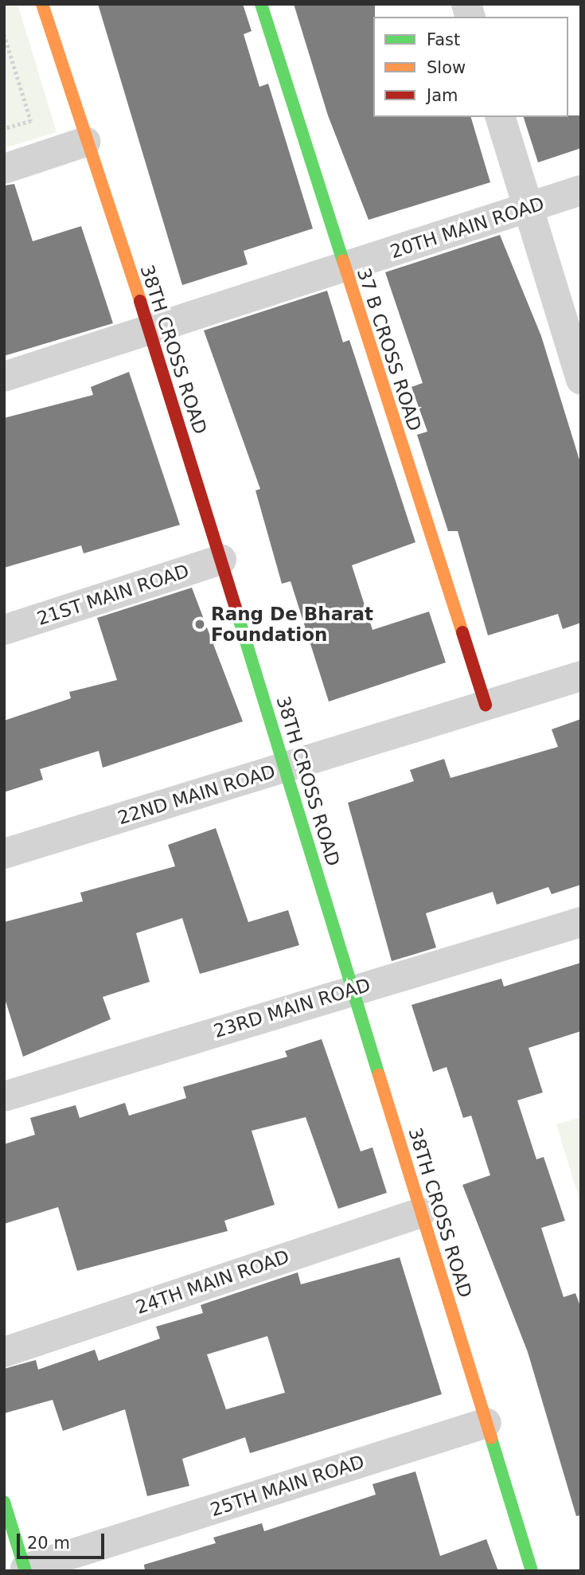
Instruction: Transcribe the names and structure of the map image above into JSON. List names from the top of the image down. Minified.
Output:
{"streets":{"street":["20TH MAIN ROAD","38TH CROSS ROAD","37 B CROSS ROAD","21ST MAIN ROAD","22ND MAIN ROAD","23RD MAIN ROAD","24TH MAIN ROAD","25TH MAIN ROAD"]},"crossings":[["20TH MAIN ROAD","38TH CROSS ROAD"],["20TH MAIN ROAD","37 B CROSS ROAD"],["38TH CROSS ROAD","21ST MAIN ROAD"],["38TH CROSS ROAD","22ND MAIN ROAD"],["38TH CROSS ROAD","23RD MAIN ROAD"],["38TH CROSS ROAD","24TH MAIN ROAD"],["38TH CROSS ROAD","25TH MAIN ROAD"],["37 B CROSS ROAD","22ND MAIN ROAD"]],"places":["Rang De Bharat Foundation"],"legend":["Fast","Slow","Jam"],"scale_bar":"20 m"}
